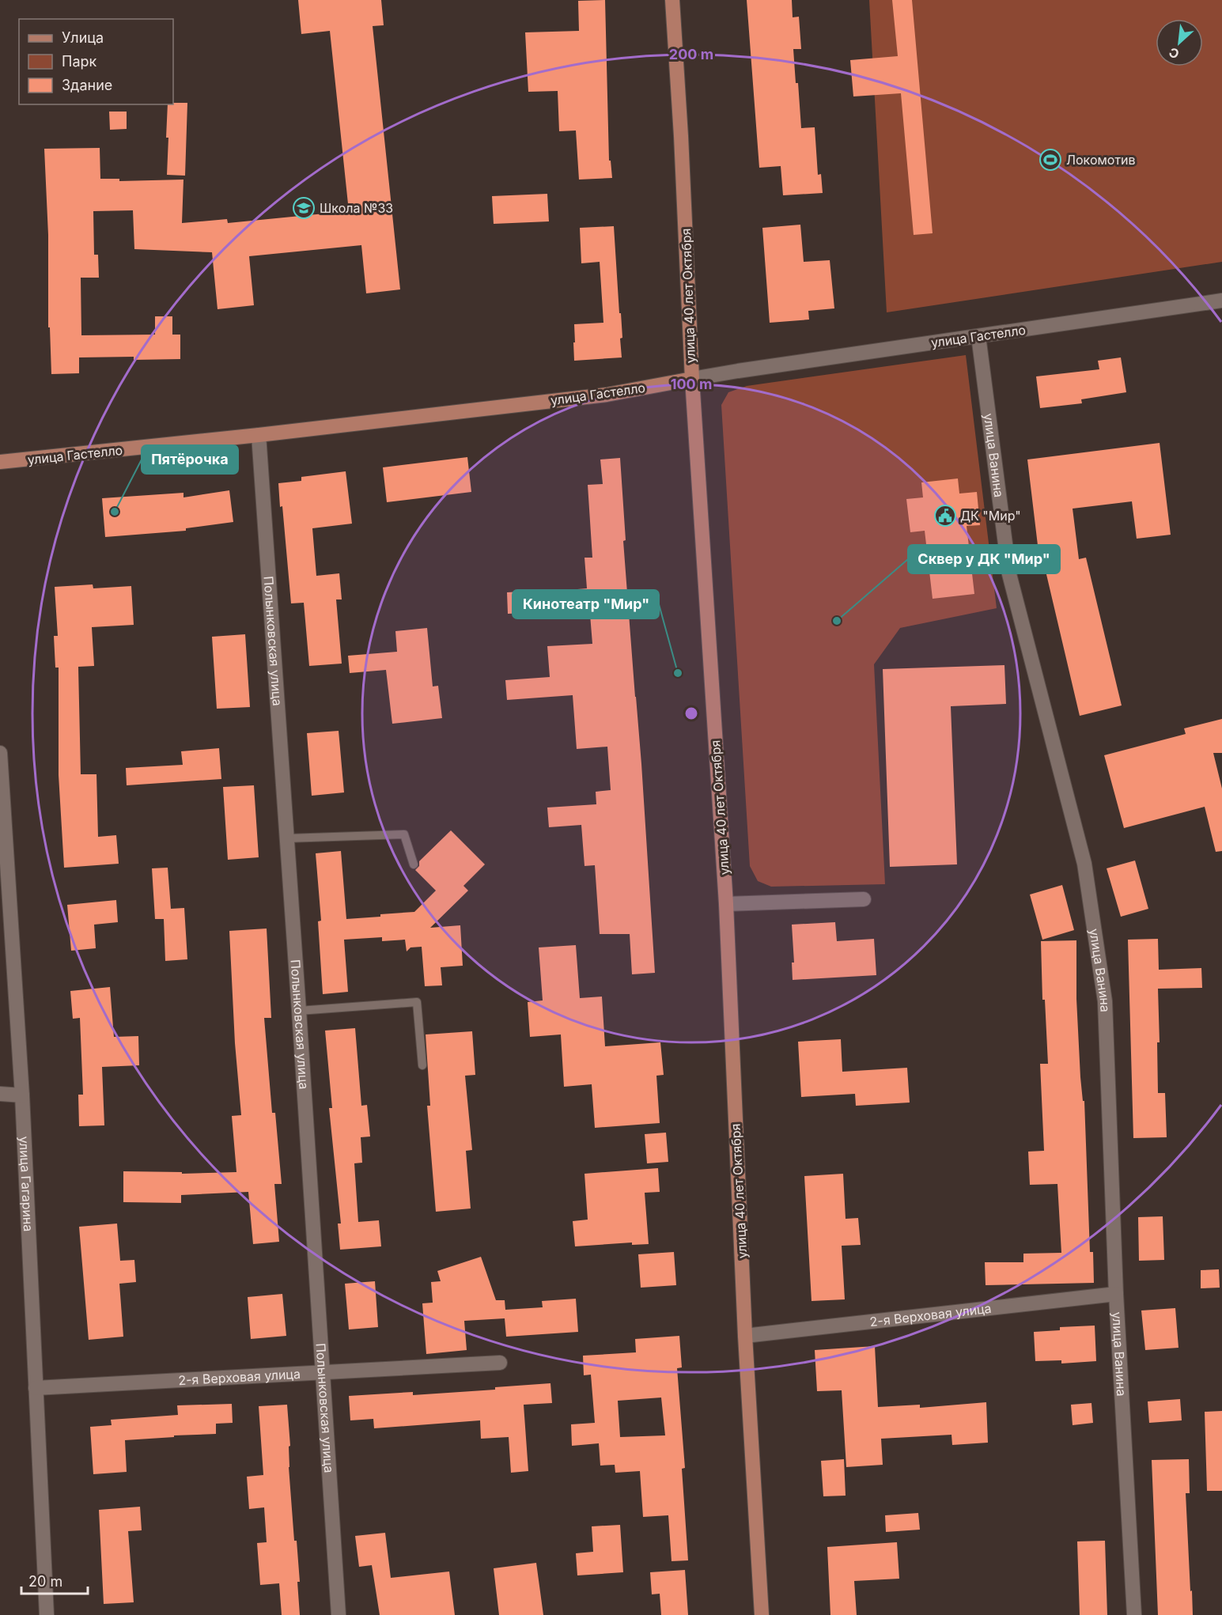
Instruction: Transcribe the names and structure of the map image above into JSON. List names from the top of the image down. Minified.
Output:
{"streets":{"main road":["улица 40 лет Октября","улица Гастелло"],"street":["улица Ванина","Полынковская улица","улица Гагарина","2-я Верховая улица"]},"crossings":[["улица 40 лет Октября","улица Гастелло"],["улица 40 лет Октября","2-я Верховая улица"],["улица Гастелло","улица Ванина"],["улица Гастелло","Полынковская улица"],["улица Ванина","2-я Верховая улица"],["Полынковская улица","2-я Верховая улица"],["улица Гагарина","2-я Верховая улица"]],"places":{"sports":["Локомотив"],"school or university":["Школа №33"],"other":["Пятёрочка","Сквер у ДК \"Мир\"","Кинотеатр \"Мир\""],"public building":["ДК \"Мир\""]},"legend":["Улица","Парк","Здание"],"scale_bar":"20 m","north":"bottom left","rings":["200 m","100 m"]}
